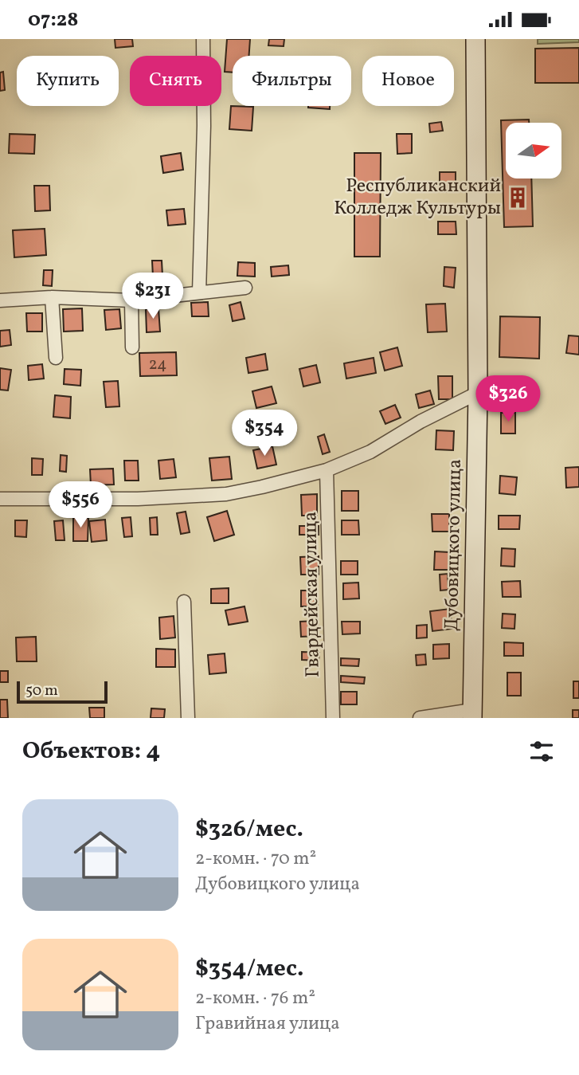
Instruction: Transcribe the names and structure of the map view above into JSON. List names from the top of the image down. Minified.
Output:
{"streets":{"street":["Дубовицкого улица","Гвардейская улица"]},"places":{"building":["Республиканский Колледж Культуры"]},"house_numbers":["24"],"scale_bar":"50 m","north":"right","page":{"status":"07:28","chip":["Купить","Снять","Фильтры","Новое"],"price":["$231","$326","$354","$556"],"scale":"50 m","heading":"Объектов: 4","list":[{"name":"$326/мес.","note":"2-комн. · 70 m² · Дубовицкого улица"},{"name":"$354/мес.","note":"2-комн. · 76 m² · Гравийная улица"}]}}
